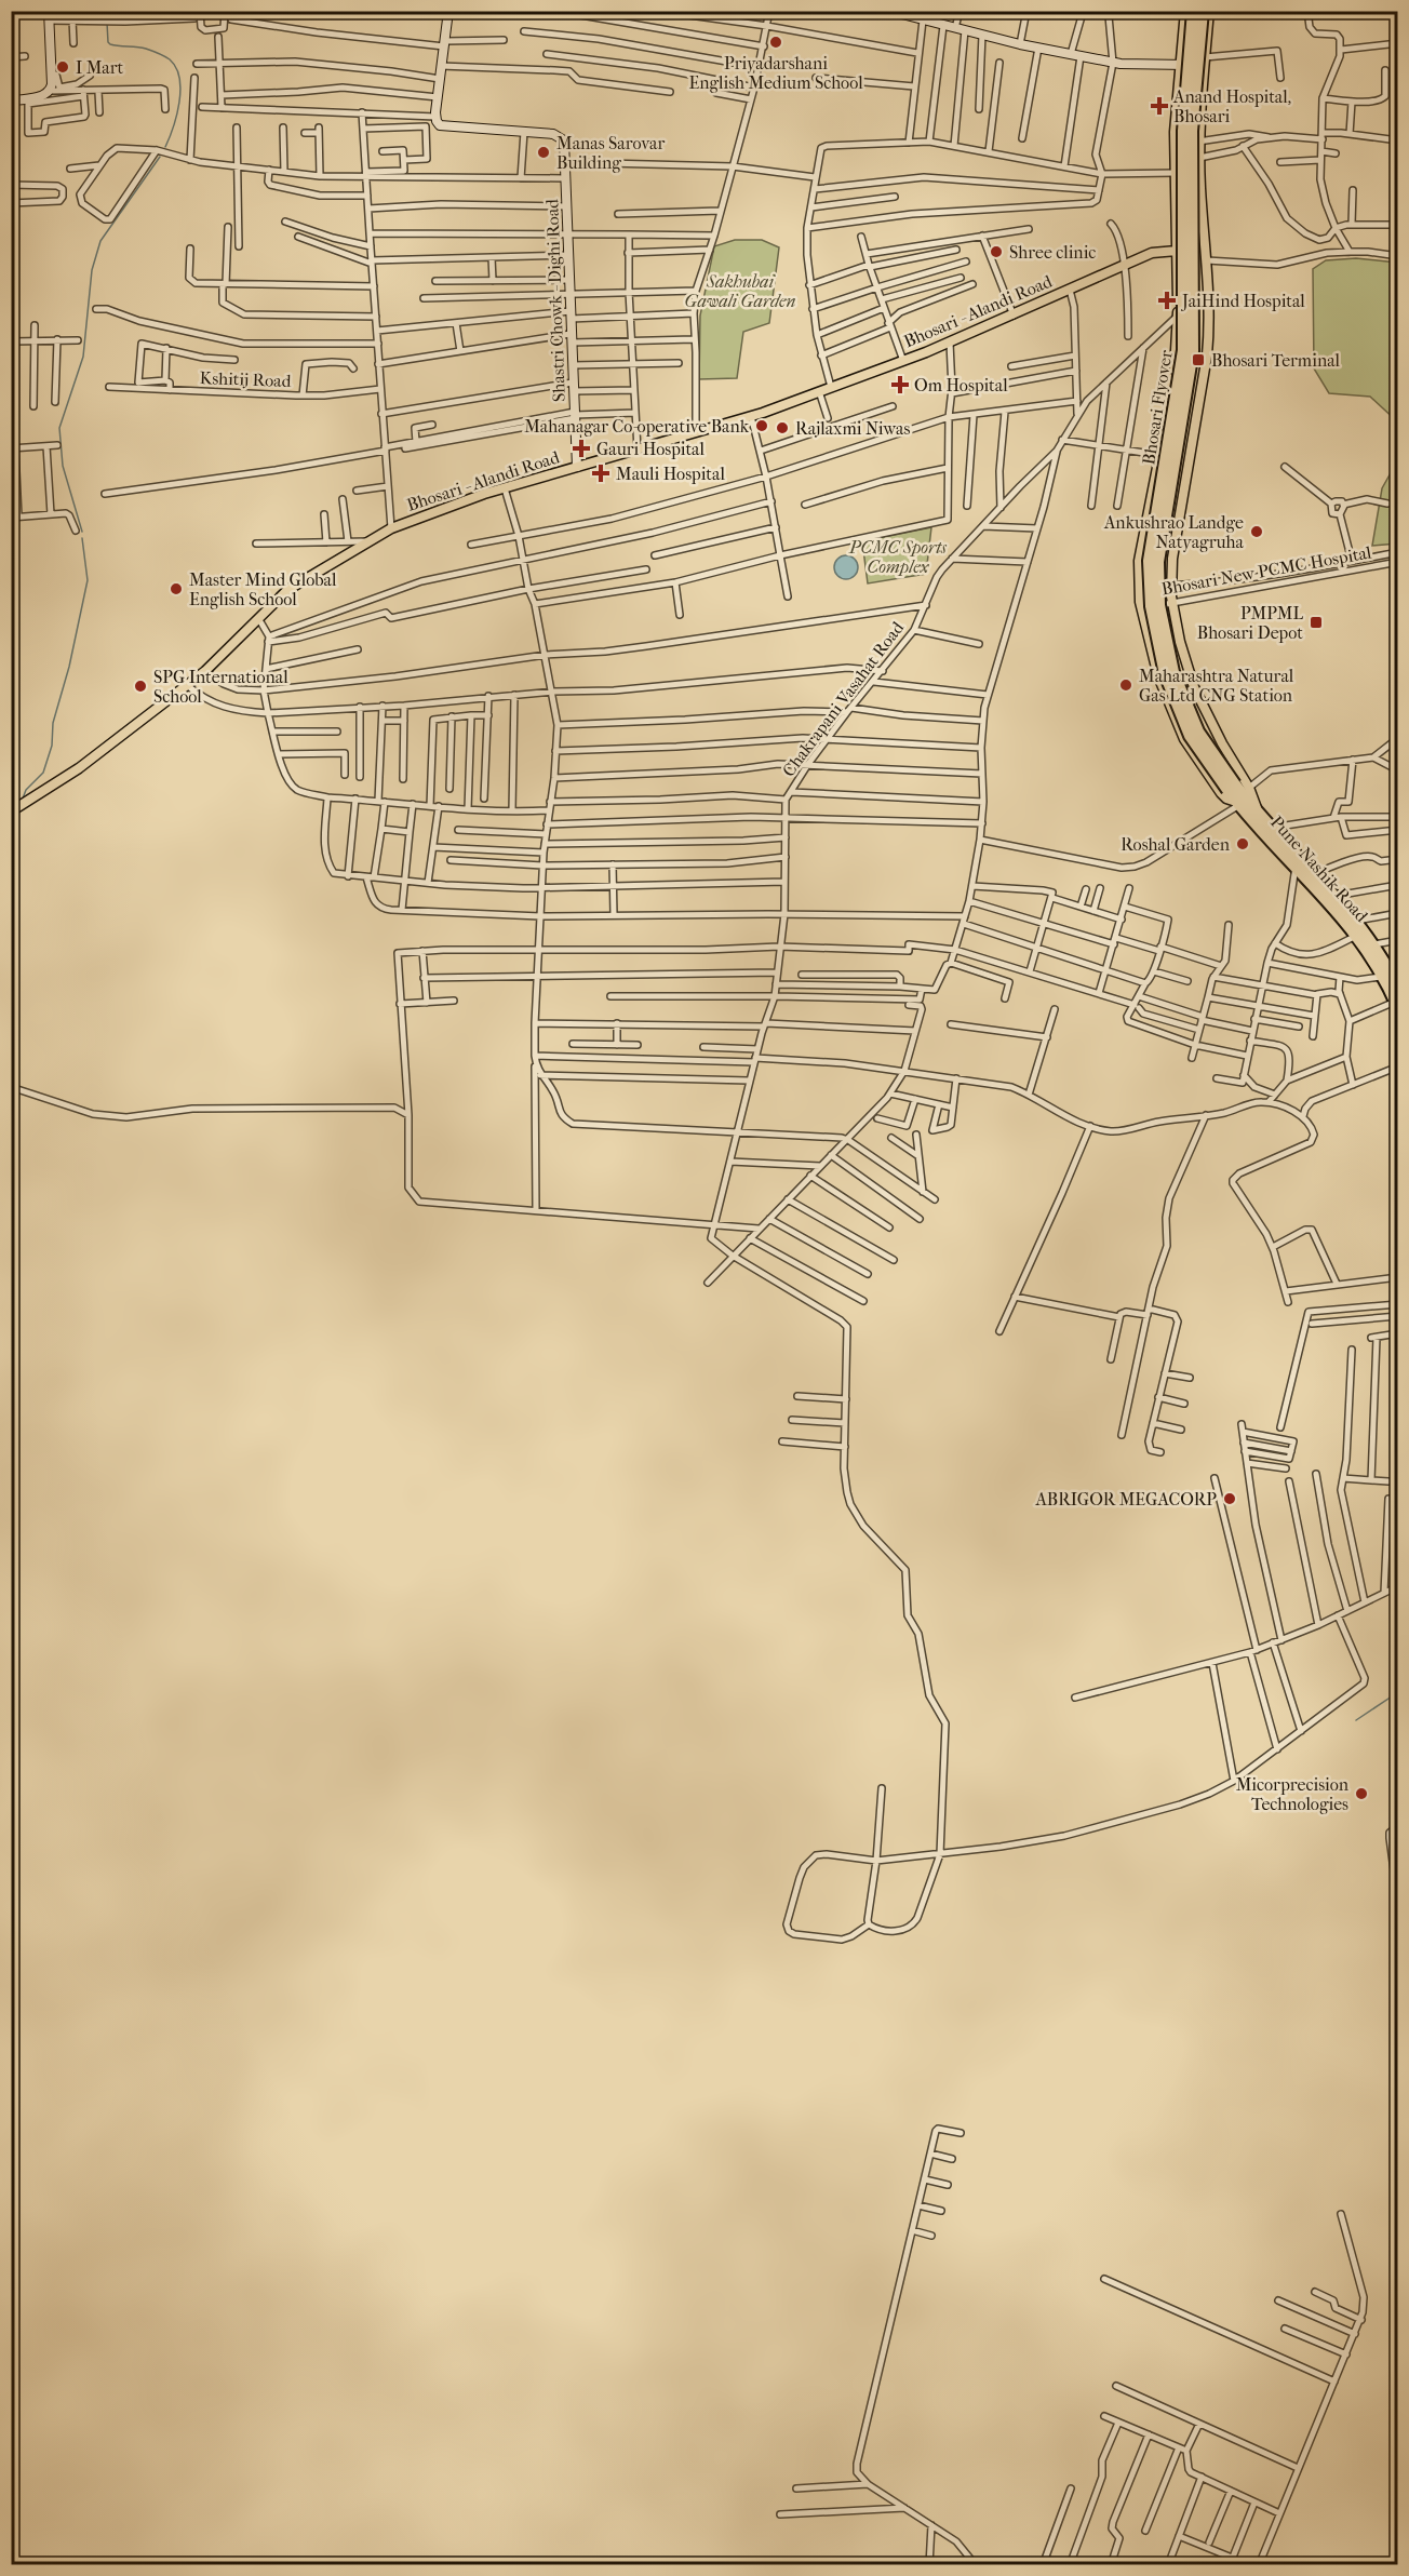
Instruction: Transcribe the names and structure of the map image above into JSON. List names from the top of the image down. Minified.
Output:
{"streets":{"highway":["Bhosari Flyover","Pune Nashik Road"],"main road":["Bhosari - Alandi Road"],"street":["Shastri Chowk - Dighi Road","Kshitij Road","Bhosari New PCMC Hospital","Chakrapani Vasahat Road"]},"crossings":[["Shastri Chowk - Dighi Road","Bhosari - Alandi Road"],["Bhosari Flyover","Pune Nashik Road"]],"parks":["Sakhubai Gawali Garden","PCMC Sports Complex"],"places":{"other":["Priyadarshani English Medium School","I Mart","Manas Sarovar Building","Shree clinic","Mahanagar Co-operative Bank","Rajlaxmi Niwas","Ankushrao Landge Natyagruha","Master Mind Global English School","Maharashtra Natural Gas Ltd CNG Station","SPG International School","Roshal Garden","ABRIGOR MEGACORP","Micorprecision Technologies"],"health":["Anand Hospital, Bhosari","JaiHind Hospital","Om Hospital","Gauri Hospital","Mauli Hospital"],"transit":["Bhosari Terminal","PMPML Bhosari Depot"]}}
